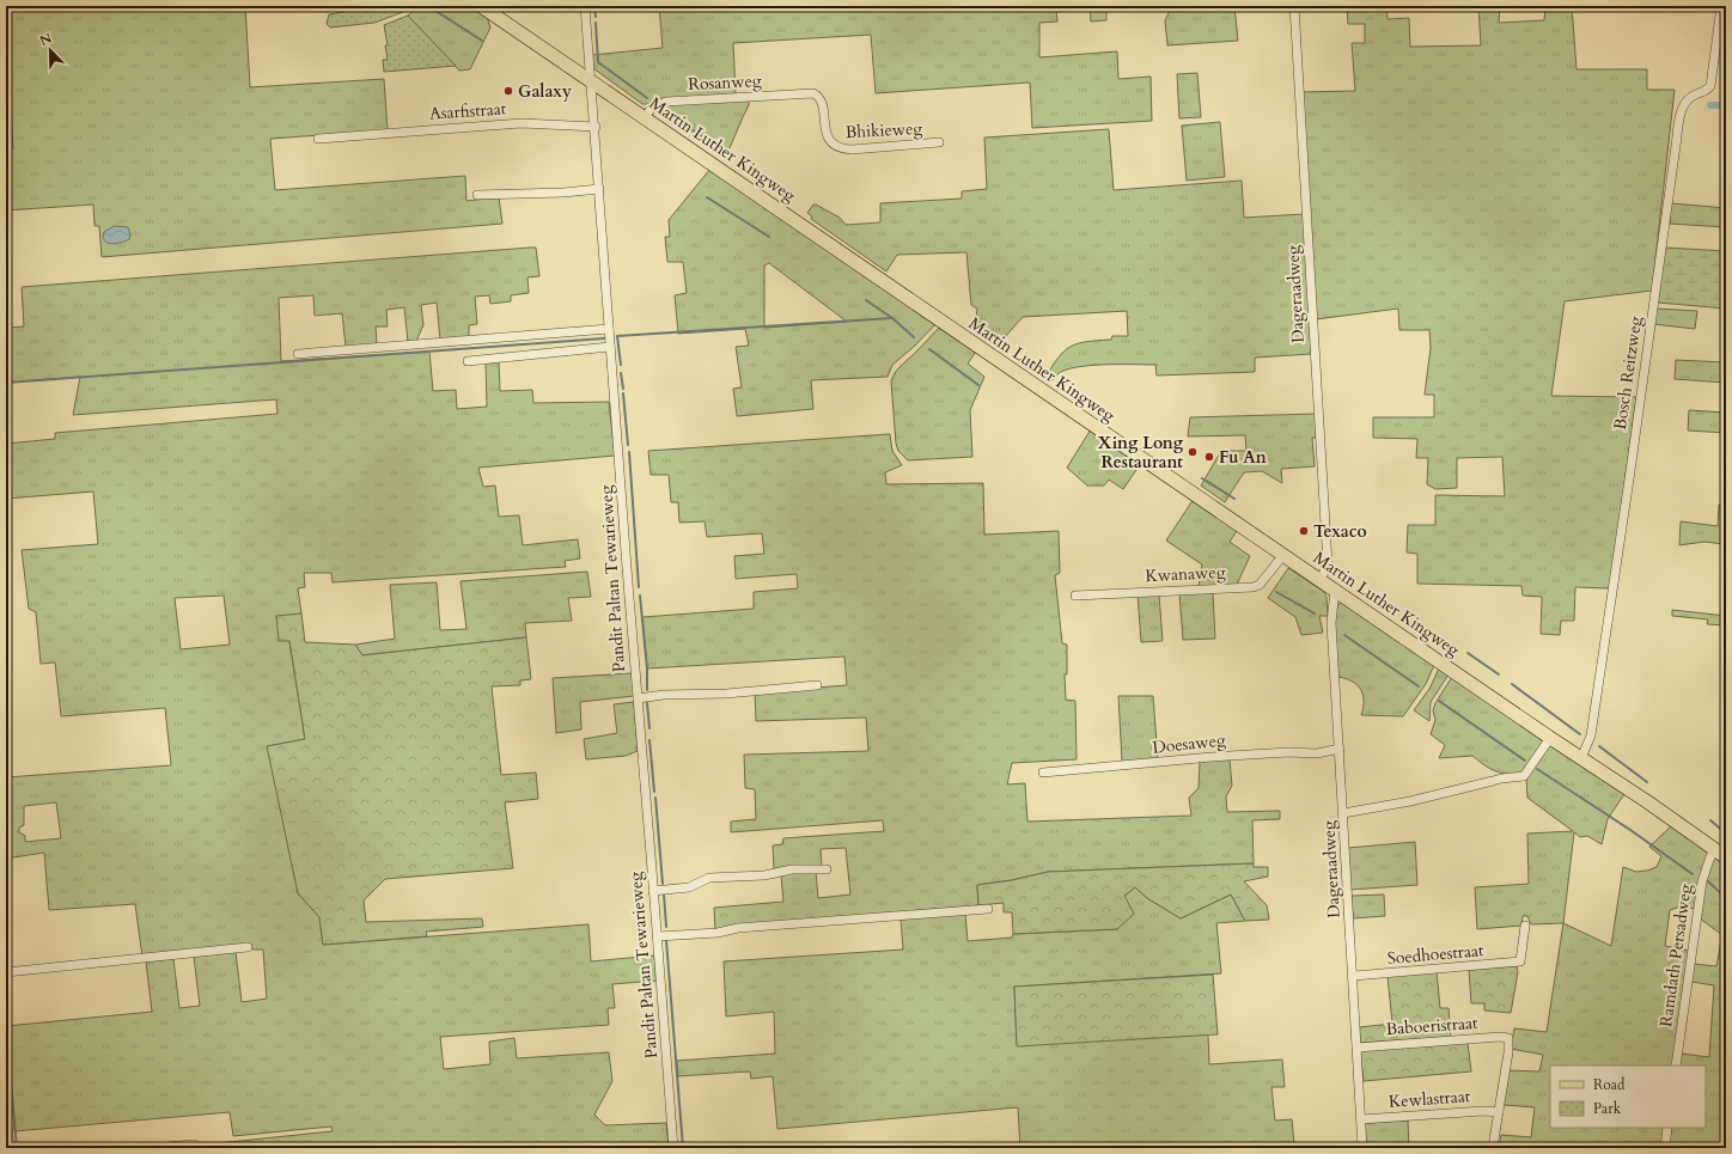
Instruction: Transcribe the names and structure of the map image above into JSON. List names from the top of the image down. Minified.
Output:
{"streets":{"main road":["Martin Luther Kingweg"],"street":["Rosanweg","Asarfistraat","Bhikieweg","Dageraadweg","Bosch Reitzweg","Kwanaweg","Pandit Paltan Tewarieweg","Doesaweg","Soedhoestraat","Ramdath Persadweg","Baboeristraat","Kewlastraat"]},"crossings":[["Rosanweg","Bhikieweg"],["Rosanweg","Martin Luther Kingweg"],["Asarfistraat","Pandit Paltan Tewarieweg"],["Martin Luther Kingweg","Dageraadweg"],["Martin Luther Kingweg","Bosch Reitzweg"],["Martin Luther Kingweg","Kwanaweg"],["Martin Luther Kingweg","Pandit Paltan Tewarieweg"],["Martin Luther Kingweg","Ramdath Persadweg"],["Dageraadweg","Doesaweg"],["Dageraadweg","Soedhoestraat"],["Dageraadweg","Baboeristraat"],["Dageraadweg","Kewlastraat"],["Baboeristraat","Kewlastraat"]],"places":["Galaxy","Xing Long Restaurant","Fu An","Texaco"],"legend":["Road","Park"],"north":"top left"}
